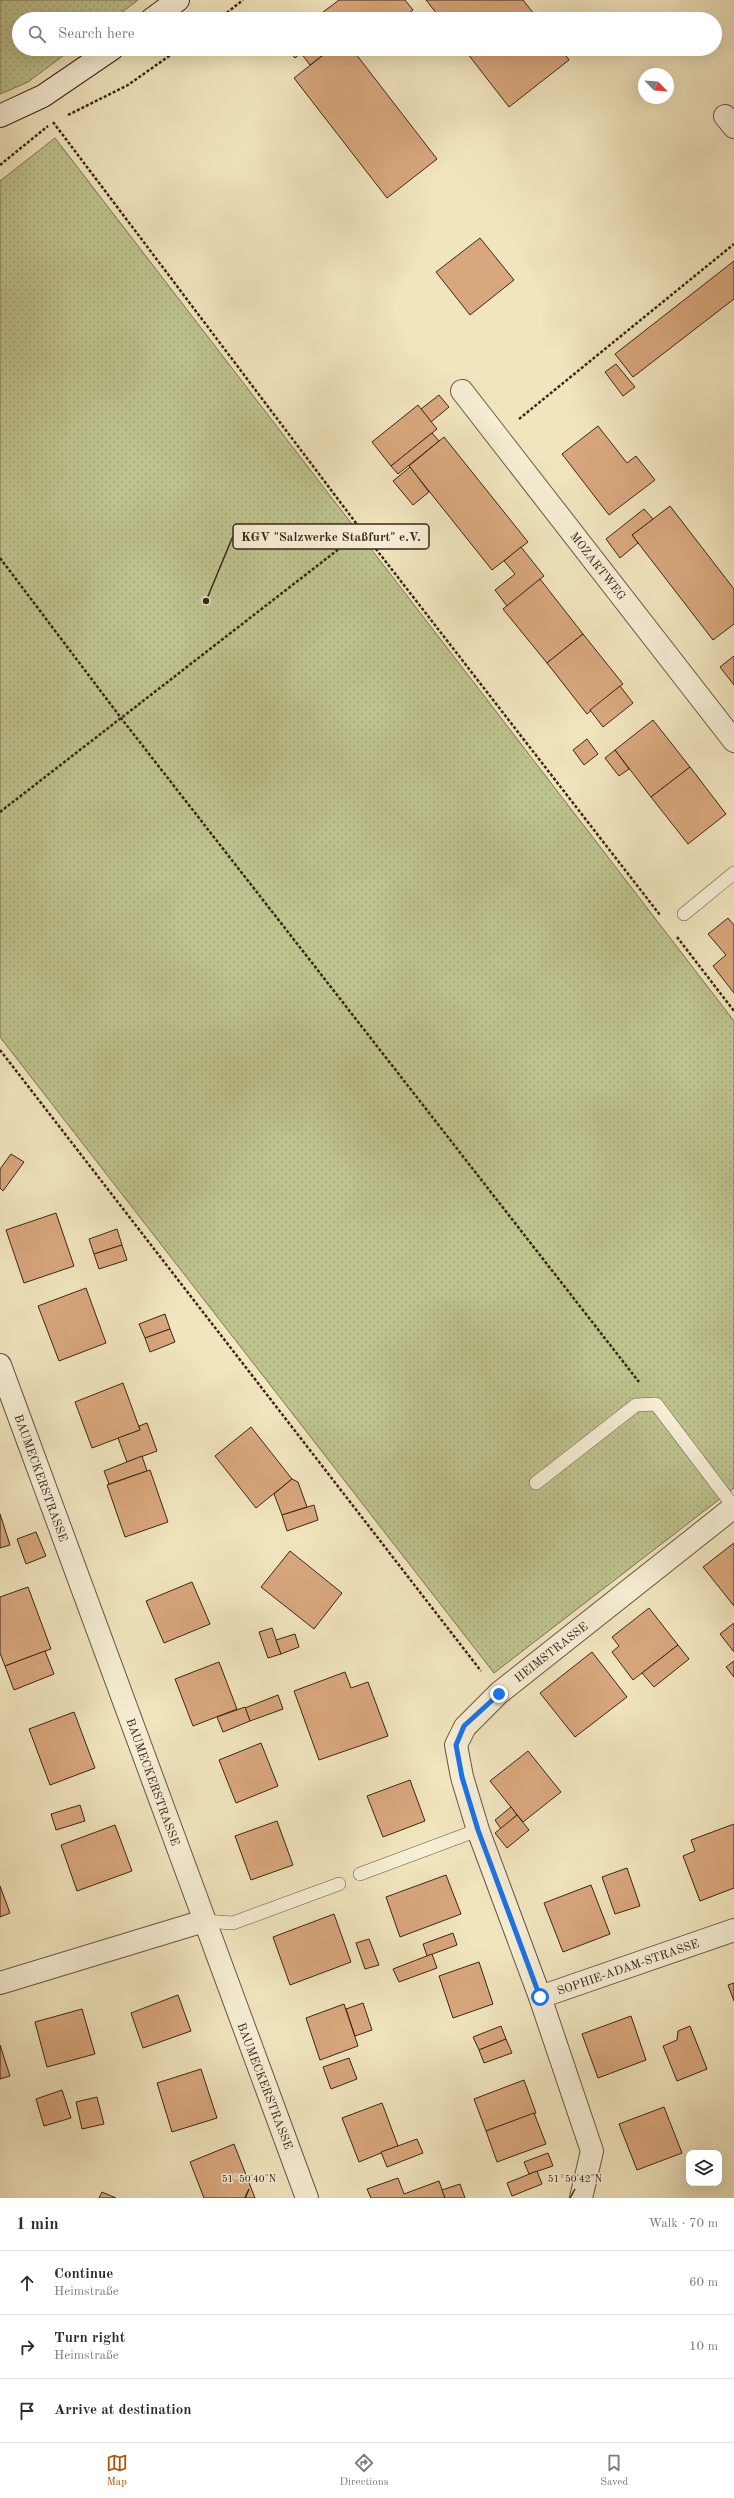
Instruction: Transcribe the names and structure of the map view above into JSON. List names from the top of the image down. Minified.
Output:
{"streets":{"street":["MOZARTWEG","BAUMECKERSTRASSE","HEIMSTRASSE","SOPHIE-ADAM-STRASSE"]},"crossings":[["HEIMSTRASSE","SOPHIE-ADAM-STRASSE"]],"places":["KGV \"Salzwerke Staßfurt\" e.V."],"north":"bottom right","page":{"search":"Search here","heading":["1 min","Walk · 70 m"],"list":[["Continue","Heimstraße","60 m"],["Turn right","Heimstraße","10 m"],"Arrive at destination"],"nav":["Map","Directions","Saved"]},"coordinates":["51°50'40\"N","51°50'42\"N"]}
